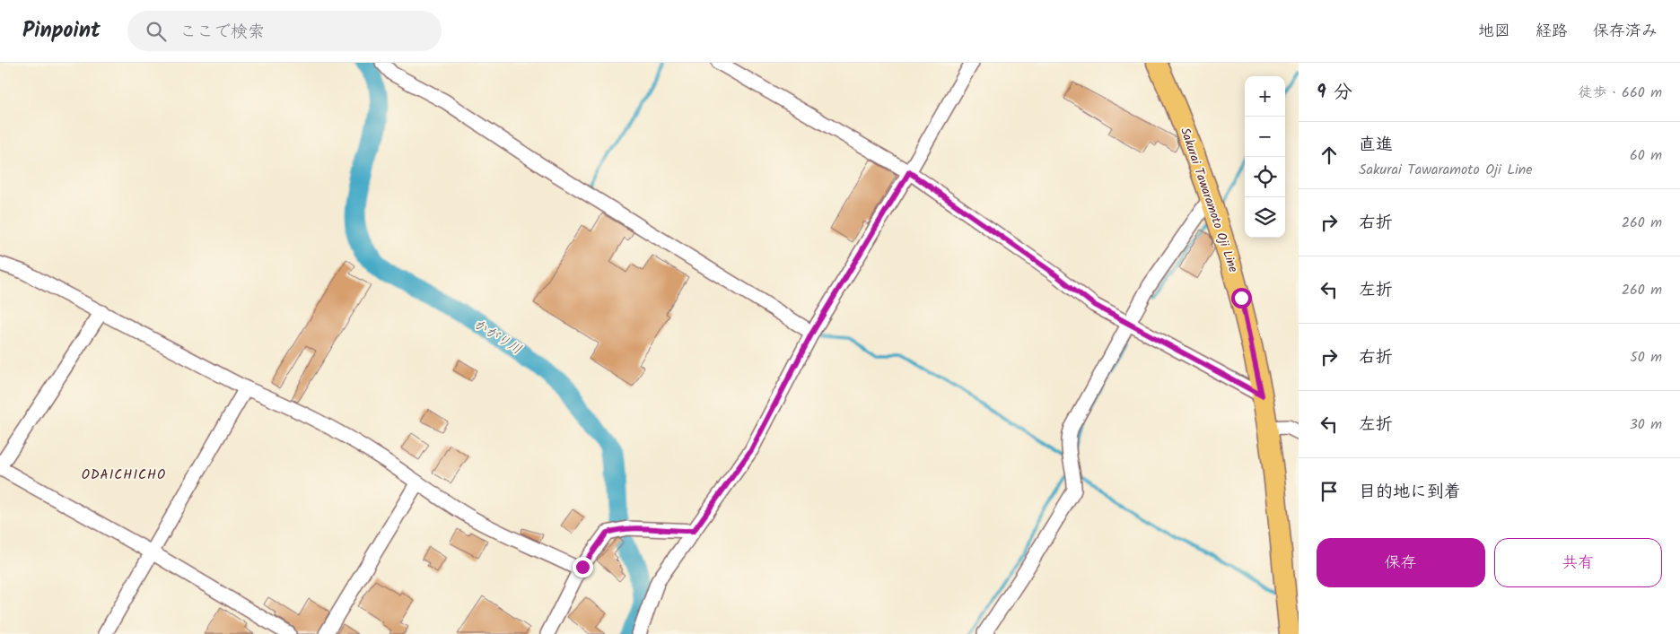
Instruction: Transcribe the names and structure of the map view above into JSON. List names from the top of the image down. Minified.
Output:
{"streets":{"main road":["Sakurai Tawaramoto Oji Line"]},"districts":["ODAICHICHO"],"water":["かがり川"],"page":{"header":"Pinpoint","search":"ここで検索","nav":["地図","経路","保存済み"],"heading":["9 分","徒歩 · 660 m"],"map_buttons":["+","−"],"list":[["直進","Sakurai Tawaramoto Oji Line","60 m"],["右折","260 m"],["左折","260 m"],["右折","50 m"],["左折","30 m"],"目的地に到着"],"buttons":["保存","共有"]}}
